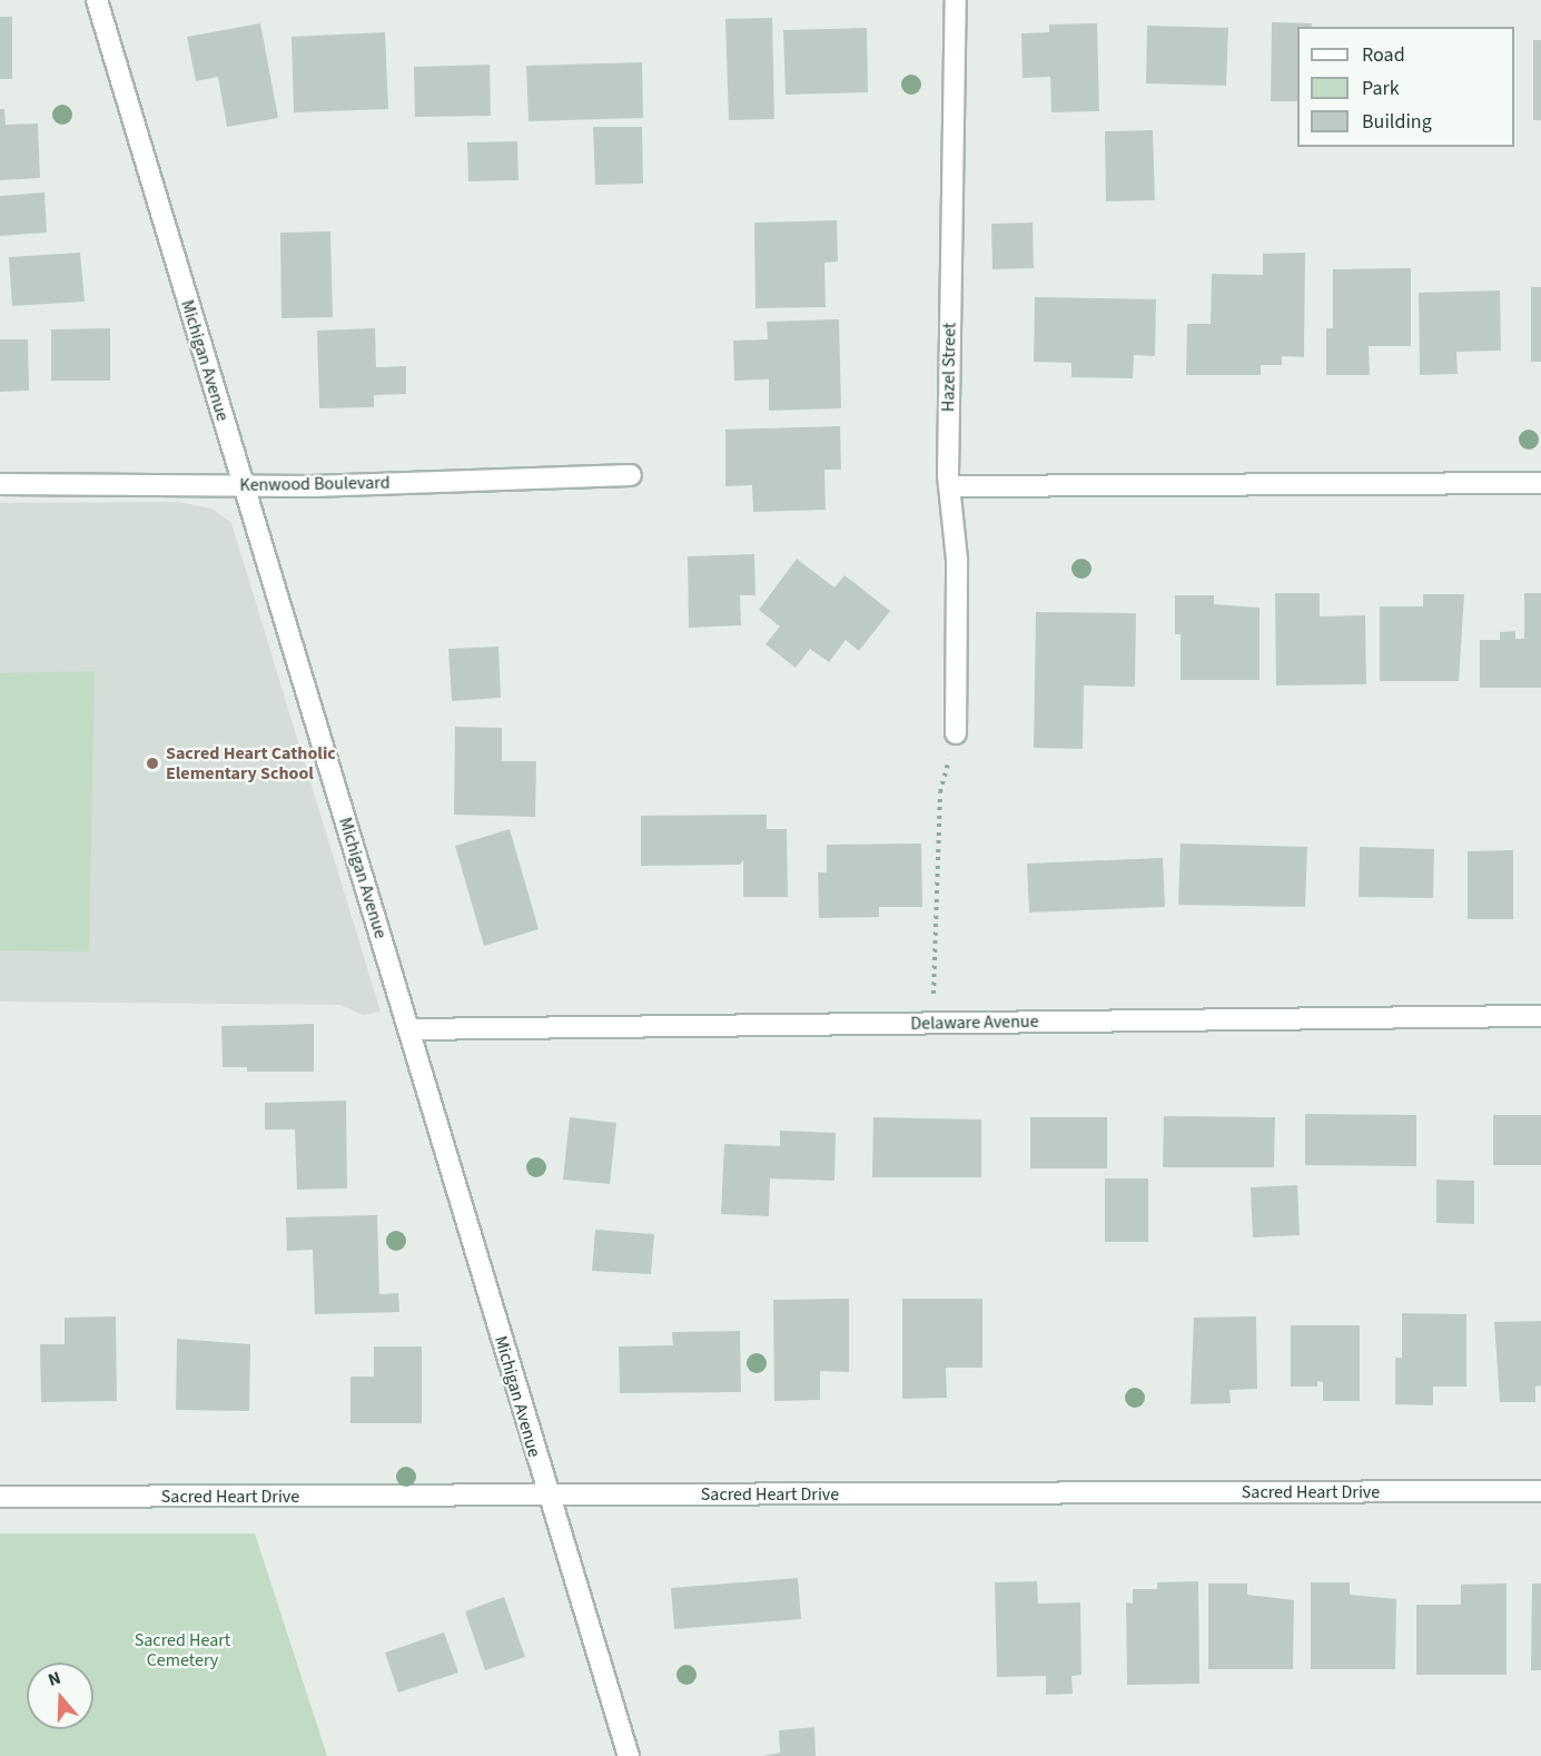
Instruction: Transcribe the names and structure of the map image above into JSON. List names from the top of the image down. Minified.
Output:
{"streets":{"street":["Michigan Avenue","Hazel Street","Kenwood Boulevard","Delaware Avenue","Sacred Heart Drive"]},"crossings":[["Michigan Avenue","Kenwood Boulevard"],["Michigan Avenue","Delaware Avenue"],["Michigan Avenue","Sacred Heart Drive"]],"parks":["Sacred Heart Cemetery"],"places":["Sacred Heart Catholic Elementary School"],"legend":["Road","Park","Building"],"north":"top"}
